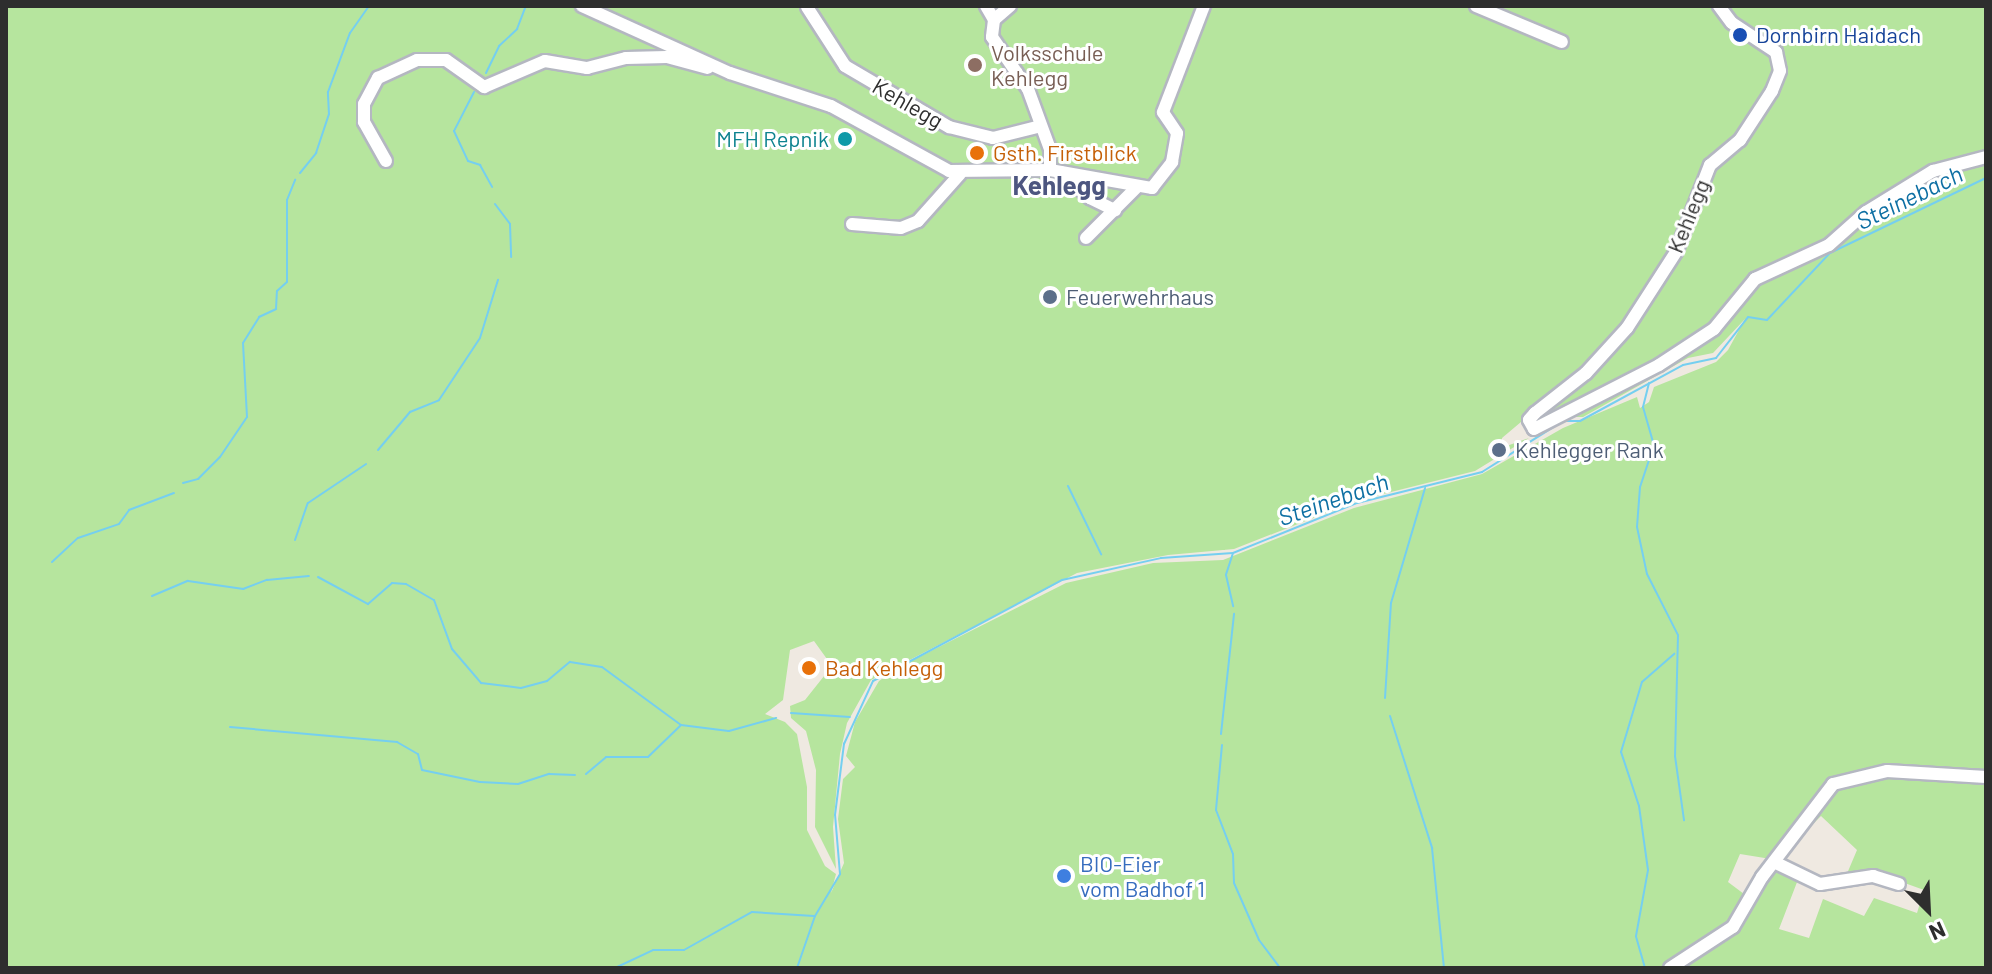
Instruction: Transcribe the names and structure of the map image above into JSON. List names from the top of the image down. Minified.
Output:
{"streets":{"street":["Kehlegg"]},"districts":["Kehlegg"],"water":["Steinebach"],"places":["Dornbirn Haidach","Volksschule Kehlegg","MFH Repnik","Gsth. Firstblick","Feuerwehrhaus","Kehlegger Rank","Bad Kehlegg","BIO-Eier vom Badhof 1"],"north":"bottom right"}
